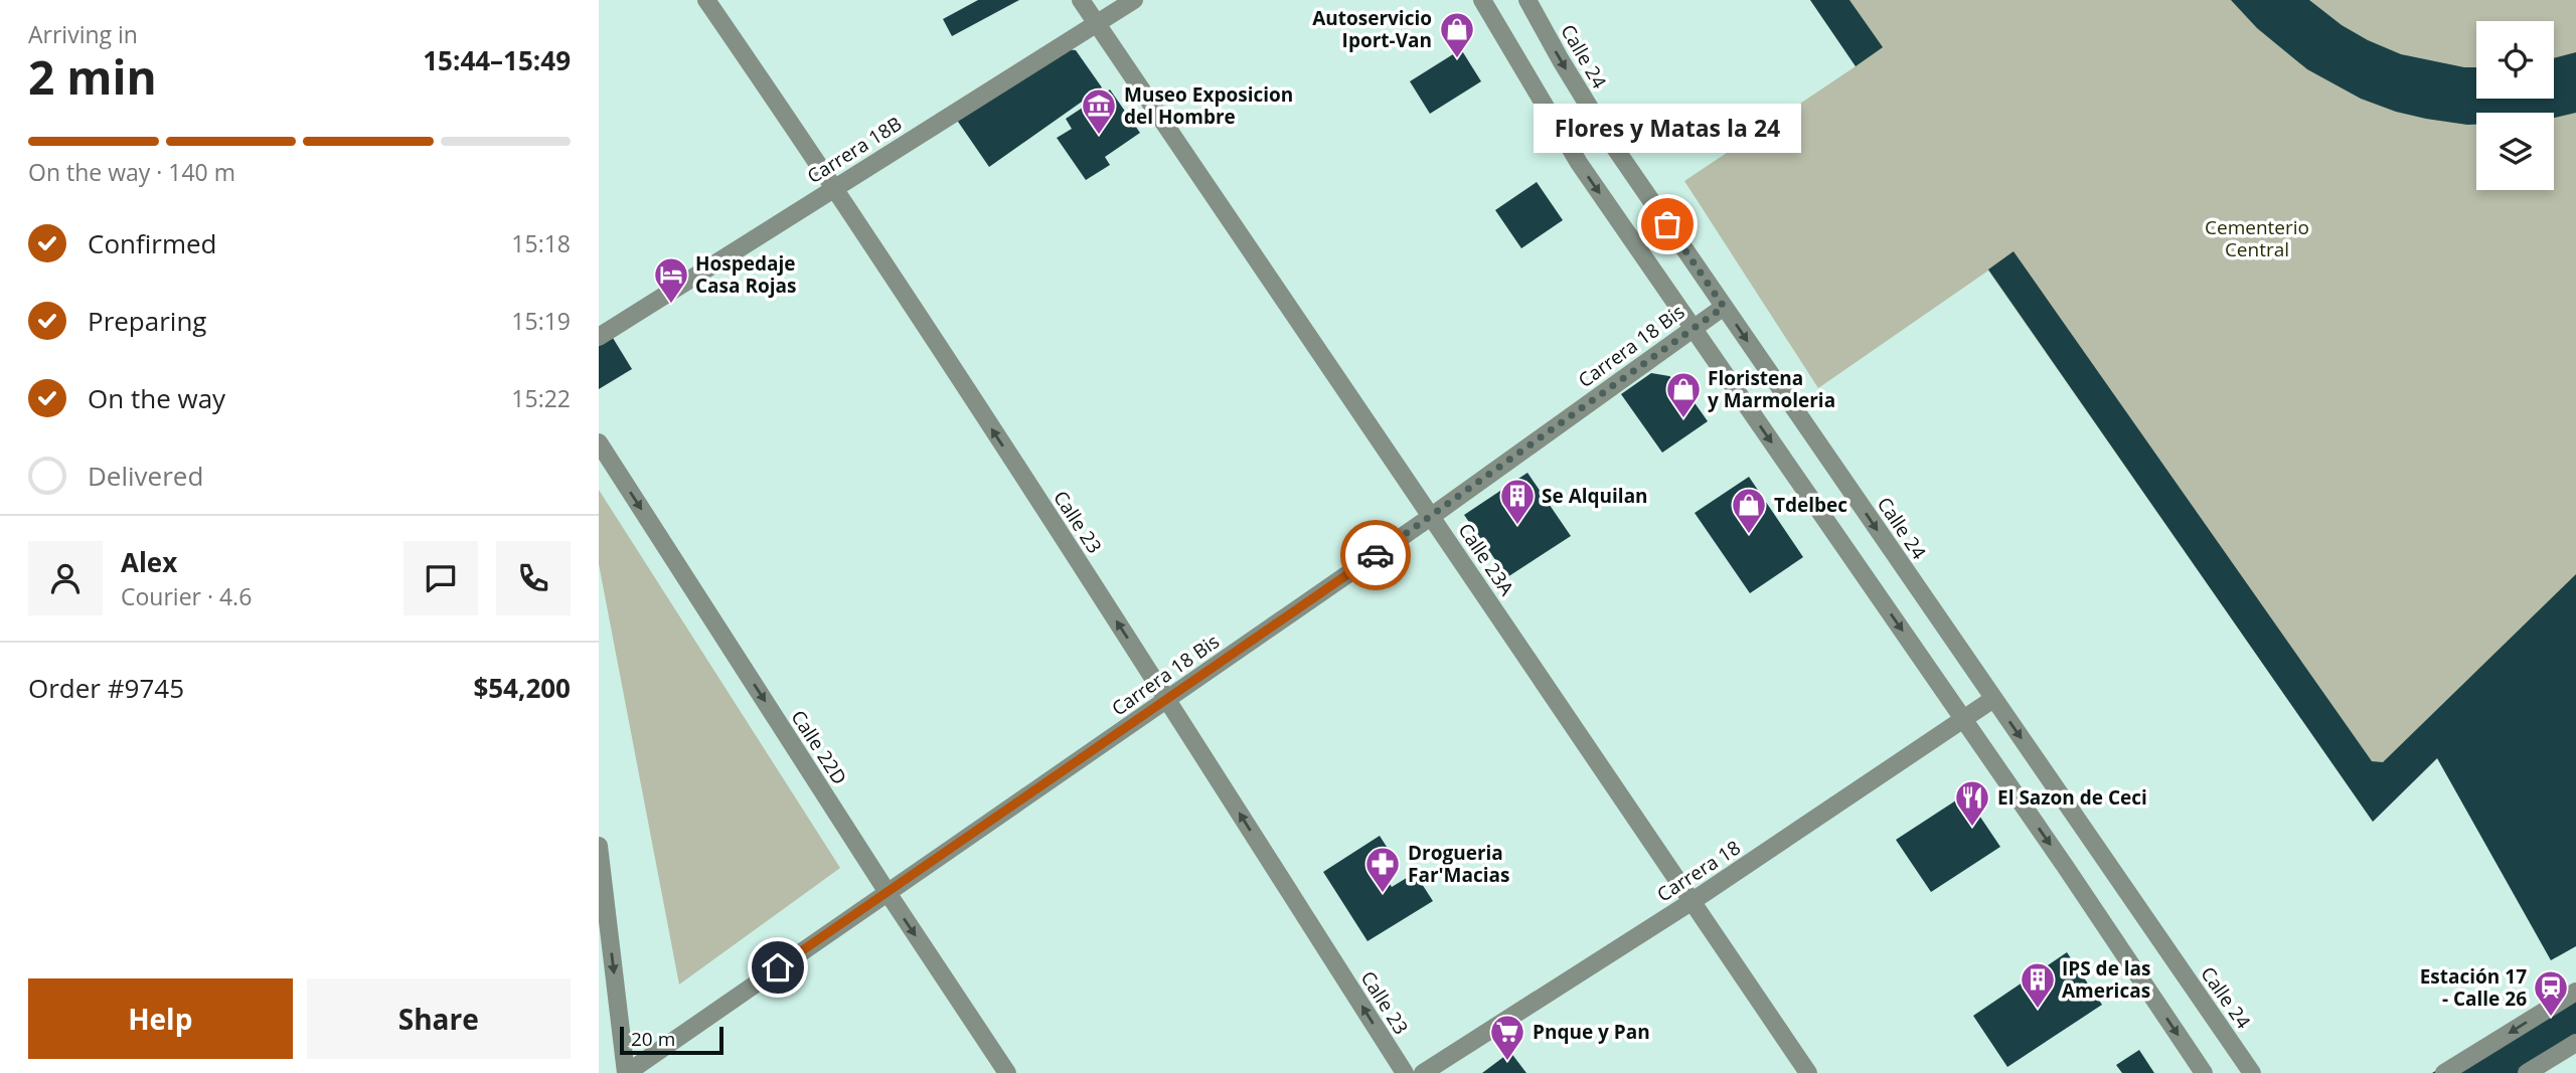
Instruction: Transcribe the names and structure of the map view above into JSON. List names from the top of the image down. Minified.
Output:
{"streets":{"street":["Calle 24","Carrera 18B","Carrera 18 Bis","Calle 23","Calle 23A","Calle 22D","Carrera 18"]},"crossings":[["Calle 24","Carrera 18 Bis"],["Calle 24","Carrera 18"],["Carrera 18B","Calle 23"],["Carrera 18B","Calle 23A"],["Carrera 18 Bis","Calle 23"],["Carrera 18 Bis","Calle 23A"],["Carrera 18 Bis","Calle 22D"],["Calle 23A","Carrera 18"]],"one_way":["Calle 23","Calle 22D"],"parks":["Cementerio Central"],"places":{"shop":["Autoservicio Iport-Van","Floristena y Marmoleria","Tdelbec"],"museum":["Museo Exposicion del Hombre"],"other":["Flores y Matas la 24"],"hotel":["Hospedaje Casa Rojas"],"building":["Se Alquilan","IPS de las Americas"],"restaurant":["El Sazon de Ceci"],"pharmacy":["Drogueria Far'Macias"],"station":["Estación 17 - Calle 26"],"supermarket":["Pnque y Pan"]},"scale_bar":"20 m","page":{"heading":["2 min","Arriving in","15:44–15:49"],"panel":["Alex","Courier · 4.6","Order #9745","$54,200"],"bubble":"Flores y Matas la 24","bar":"On the way · 140 m","list":[["Confirmed","15:18"],["Preparing","15:19"],["On the way","15:22"],"Delivered"],"buttons":["Help","Share"],"scale":"20 m"}}
